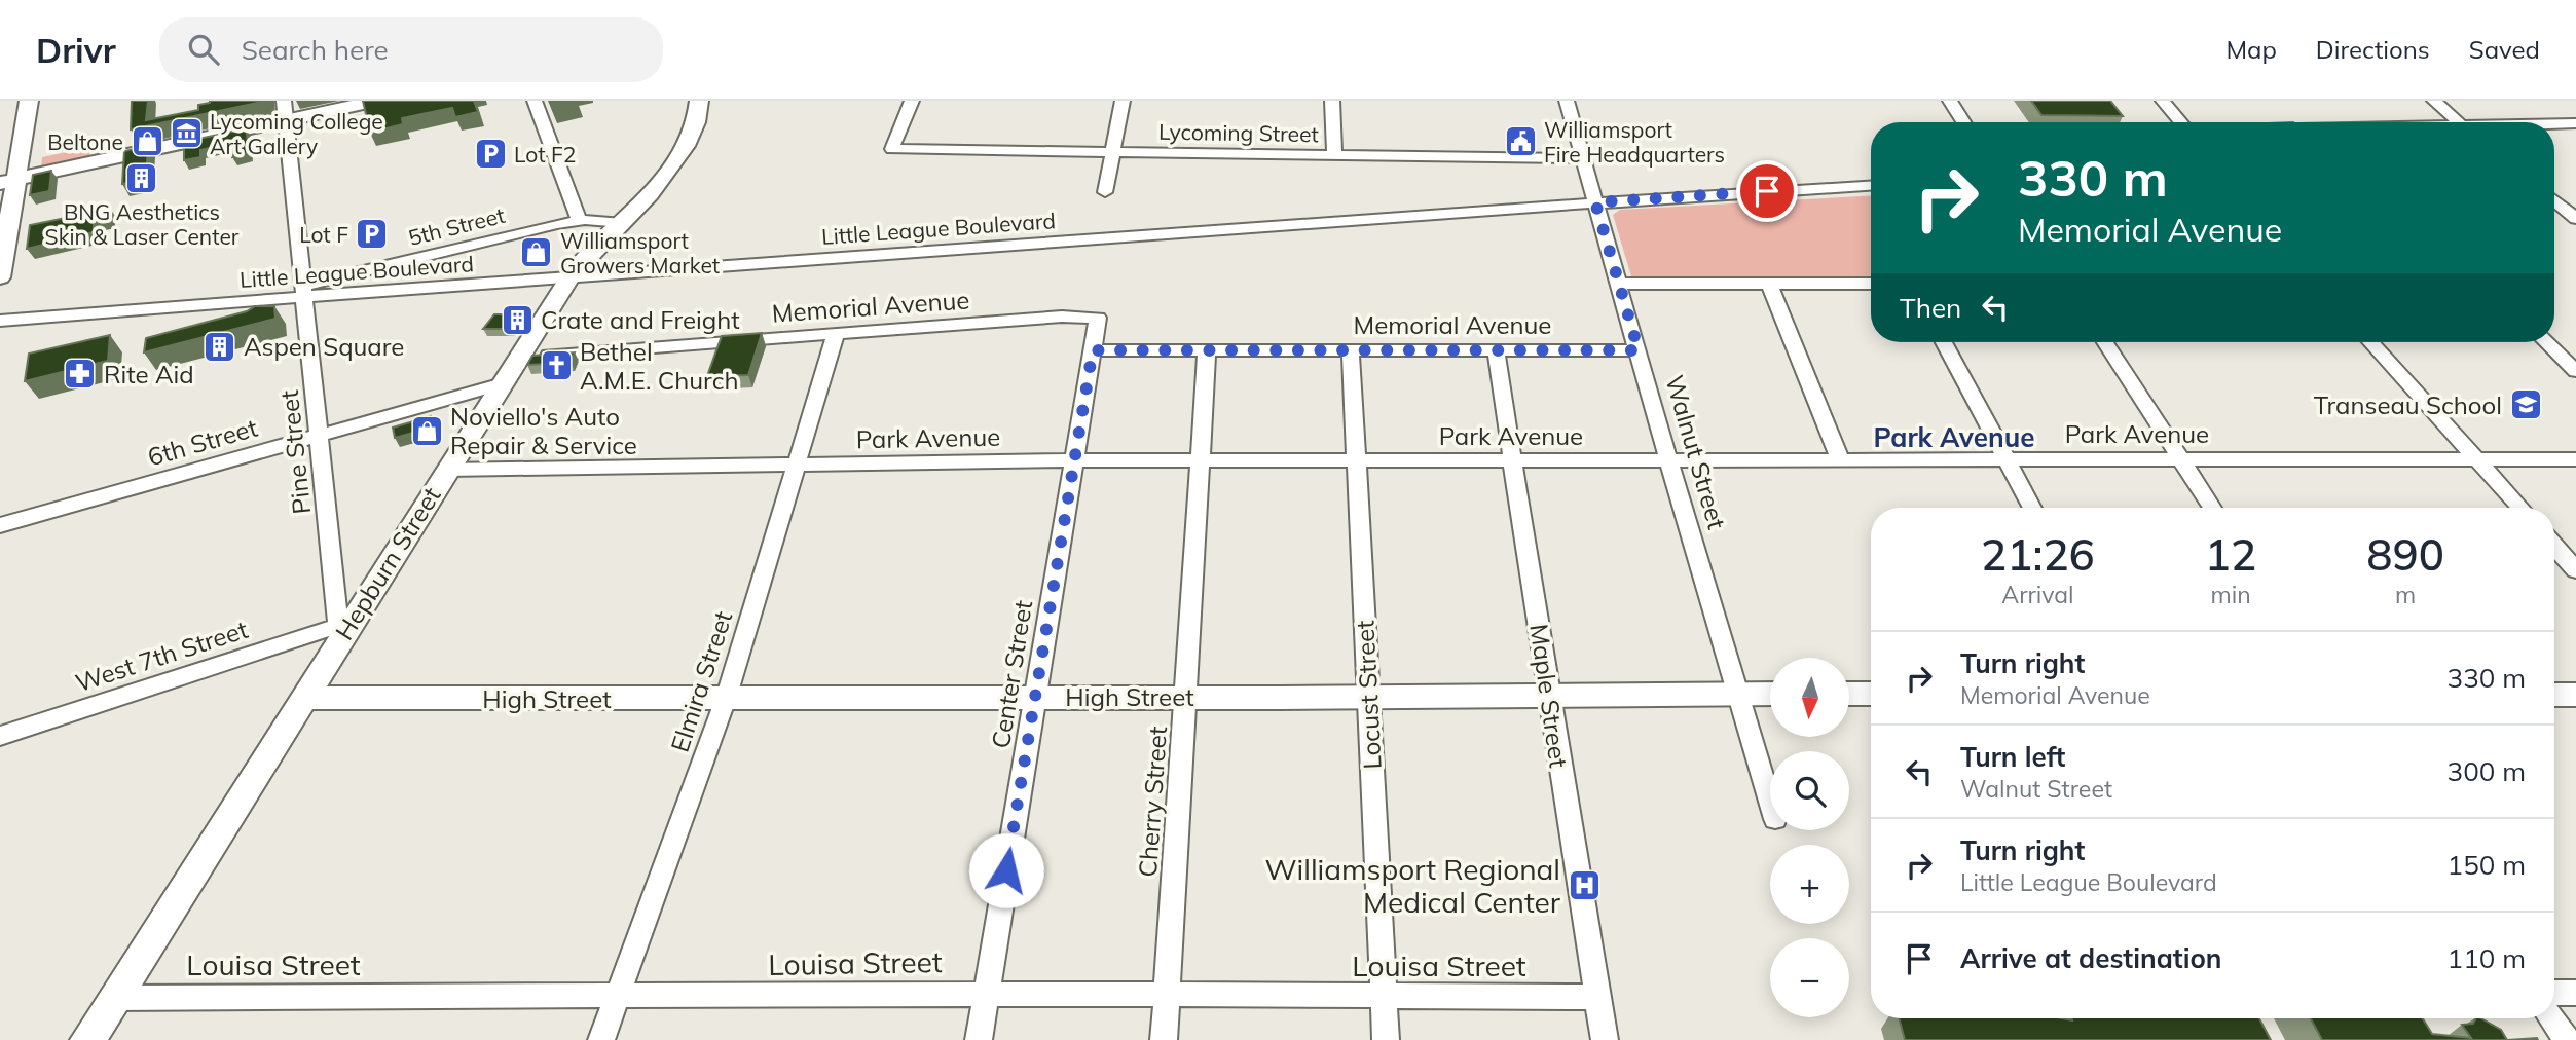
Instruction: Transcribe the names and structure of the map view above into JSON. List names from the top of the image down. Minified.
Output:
{"streets":{"main road":["Hepburn Street","High Street"],"street":["Lycoming Street","5th Street","Little League Boulevard","Memorial Avenue","Park Avenue","6th Street","Pine Street","Walnut Street","West 7th Street","Center Street","Elmira Street","Locust Street","Maple Street","Cherry Street","Louisa Street"]},"crossings":[["Lycoming Street","Walnut Street"],["5th Street","Little League Boulevard"],["5th Street","Pine Street"],["5th Street","Hepburn Street"],["Little League Boulevard","Pine Street"],["Little League Boulevard","Walnut Street"],["Little League Boulevard","Hepburn Street"],["Memorial Avenue","Walnut Street"],["Memorial Avenue","Hepburn Street"],["Memorial Avenue","Center Street"],["Memorial Avenue","Elmira Street"],["Memorial Avenue","Locust Street"],["Memorial Avenue","Maple Street"],["Memorial Avenue","Cherry Street"],["Park Avenue","Walnut Street"],["Park Avenue","Hepburn Street"],["Park Avenue","Center Street"],["Park Avenue","Elmira Street"],["Park Avenue","Locust Street"],["Park Avenue","Maple Street"],["Park Avenue","Cherry Street"],["6th Street","Pine Street"],["6th Street","Hepburn Street"],["Pine Street","Hepburn Street"],["Pine Street","West 7th Street"],["Walnut Street","High Street"],["Hepburn Street","West 7th Street"],["Hepburn Street","High Street"],["Hepburn Street","Louisa Street"],["Center Street","High Street"],["Center Street","Louisa Street"],["Elmira Street","High Street"],["Elmira Street","Louisa Street"],["Locust Street","High Street"],["Locust Street","Louisa Street"],["Maple Street","High Street"],["Maple Street","Louisa Street"],["High Street","Cherry Street"],["Cherry Street","Louisa Street"]],"districts":["Park Avenue"],"places":{"museum":["Lycoming College Art Gallery"],"shop":["Beltone","Williamsport Growers Market","Noviello's Auto Repair & Service"],"public building":["Williamsport Fire Headquarters"],"parking":["Lot F2","Lot F"],"building":["BNG Aesthetics Skin & Laser Center","Crate and Freight","Aspen Square"],"church":["Bethel A.M.E. Church"],"pharmacy":["Rite Aid"],"school or university":["Transeau School"],"hospital":["Williamsport Regional Medical Center"]},"north":"bottom","page":{"header":"Drivr","search":"Search here","nav":["Map","Directions","Saved"],"turn":["330 m","Memorial Avenue"],"then":"Then","eta":["21:26","Arrival","12","min","890","m"],"list":[{"name":"Turn right","note":"Memorial Avenue","value":"330 m"},{"name":"Turn left","note":"Walnut Street","value":"300 m"},{"name":"Turn right","note":"Little League Boulevard","value":"150 m"},{"name":"Arrive at destination","value":"110 m"}],"map_buttons":["+","−"]}}
